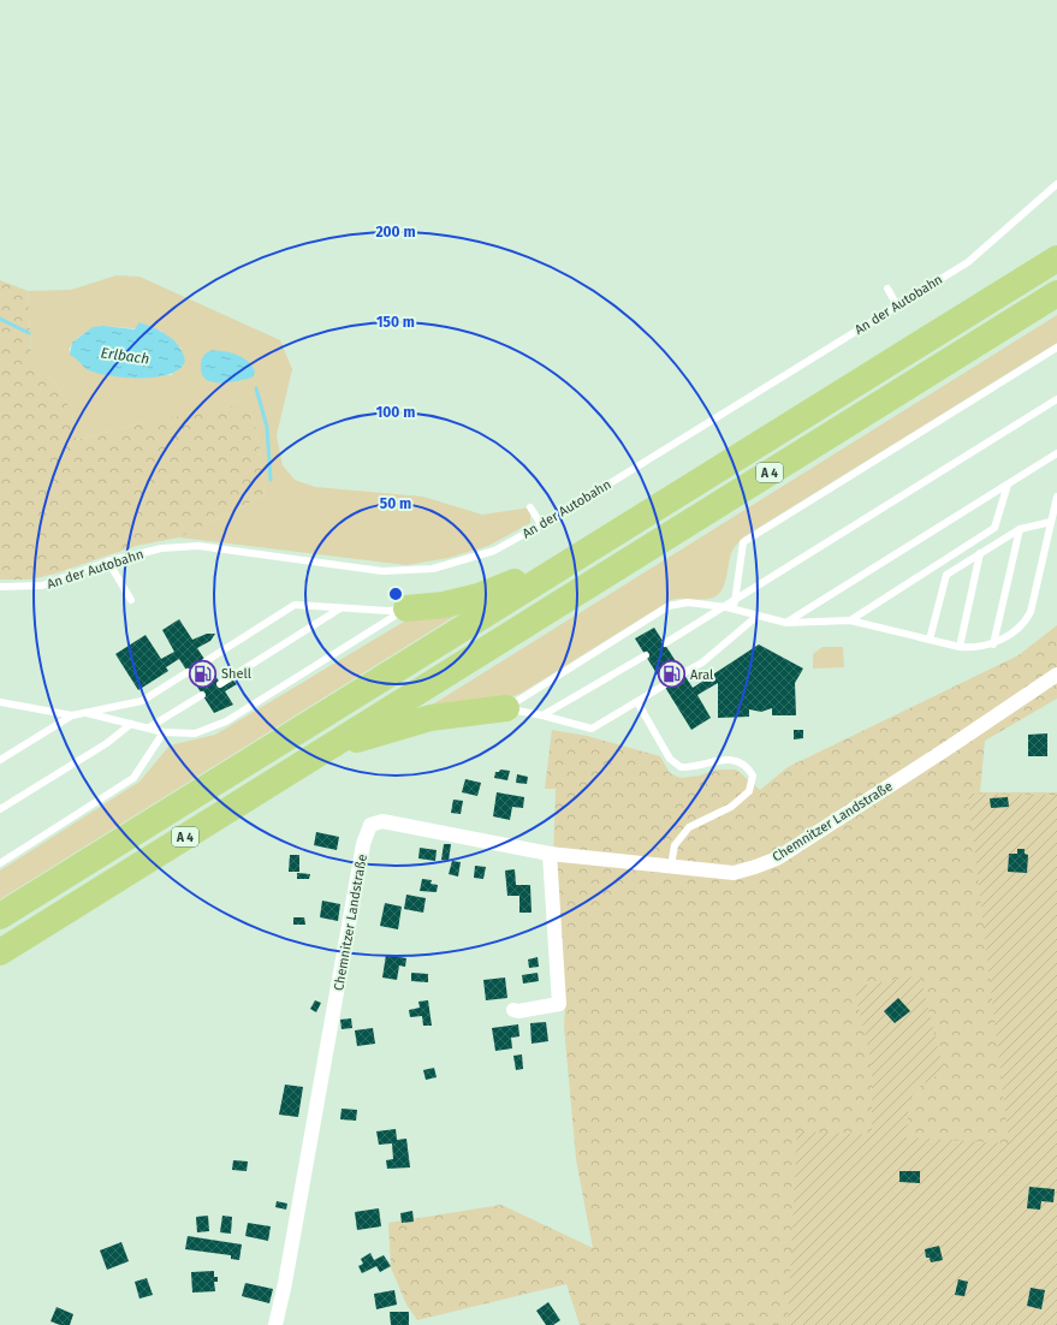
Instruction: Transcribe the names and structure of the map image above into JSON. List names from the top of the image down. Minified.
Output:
{"streets":{"highway":["A 4"],"street":["Chemnitzer Landstraße"],"lane":["An der Autobahn"]},"water":["Erlbach"],"places":{"fuel station":["Shell","Aral"]},"rings":["200 m","150 m","100 m","50 m"]}
